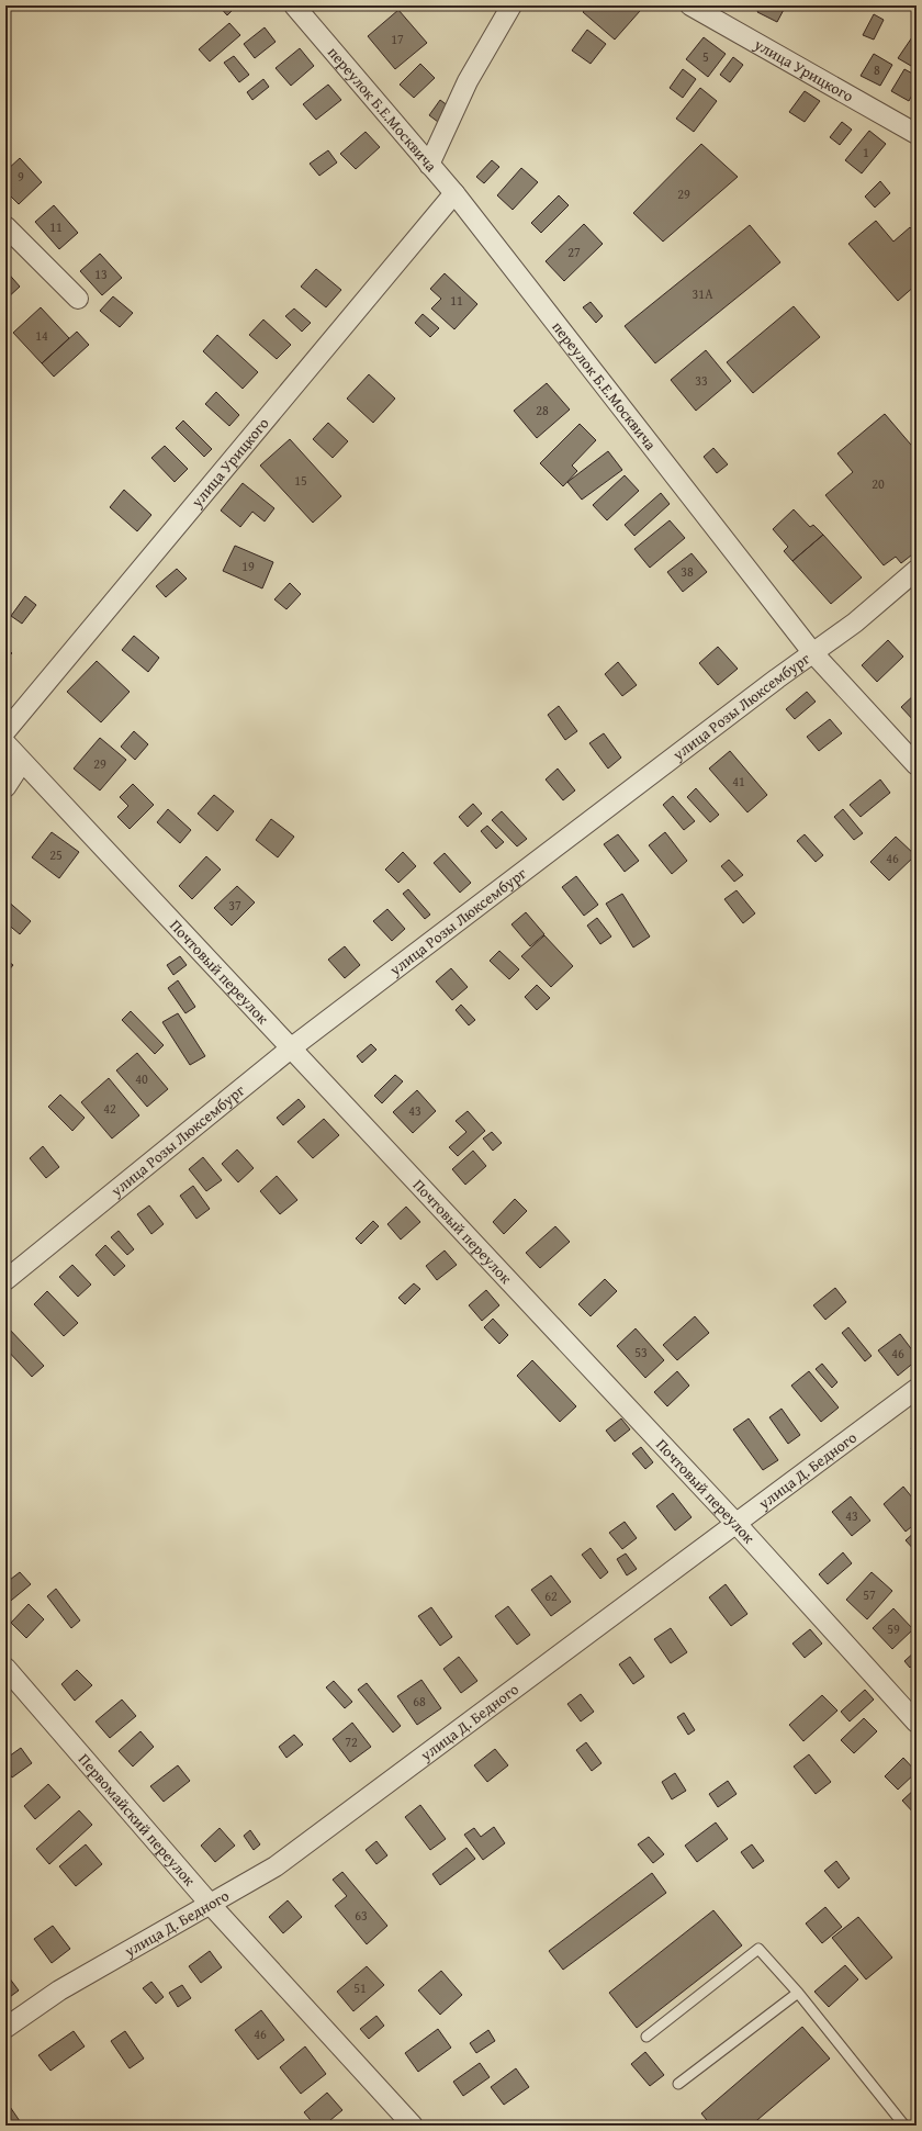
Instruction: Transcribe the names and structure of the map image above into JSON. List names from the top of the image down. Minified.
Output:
{"streets":{"street":["улица Урицкого","переулок Б.Е.Москвича","улица Розы Люксембург","Почтовый переулок","улица Д. Бедного","Первомайский переулок"]},"crossings":[["улица Урицкого","переулок Б.Е.Москвича"],["переулок Б.Е.Москвича","улица Розы Люксембург"],["улица Розы Люксембург","Почтовый переулок"],["Почтовый переулок","улица Д. Бедного"],["улица Д. Бедного","Первомайский переулок"]],"house_numbers":["17","5","8","1","9","29","11","27","13","31А","11","14","33","28","15","20","19","38","29","41","25","46","37","40","42","43","53","46","43","57","62","59","68","72","63","51","46"]}
